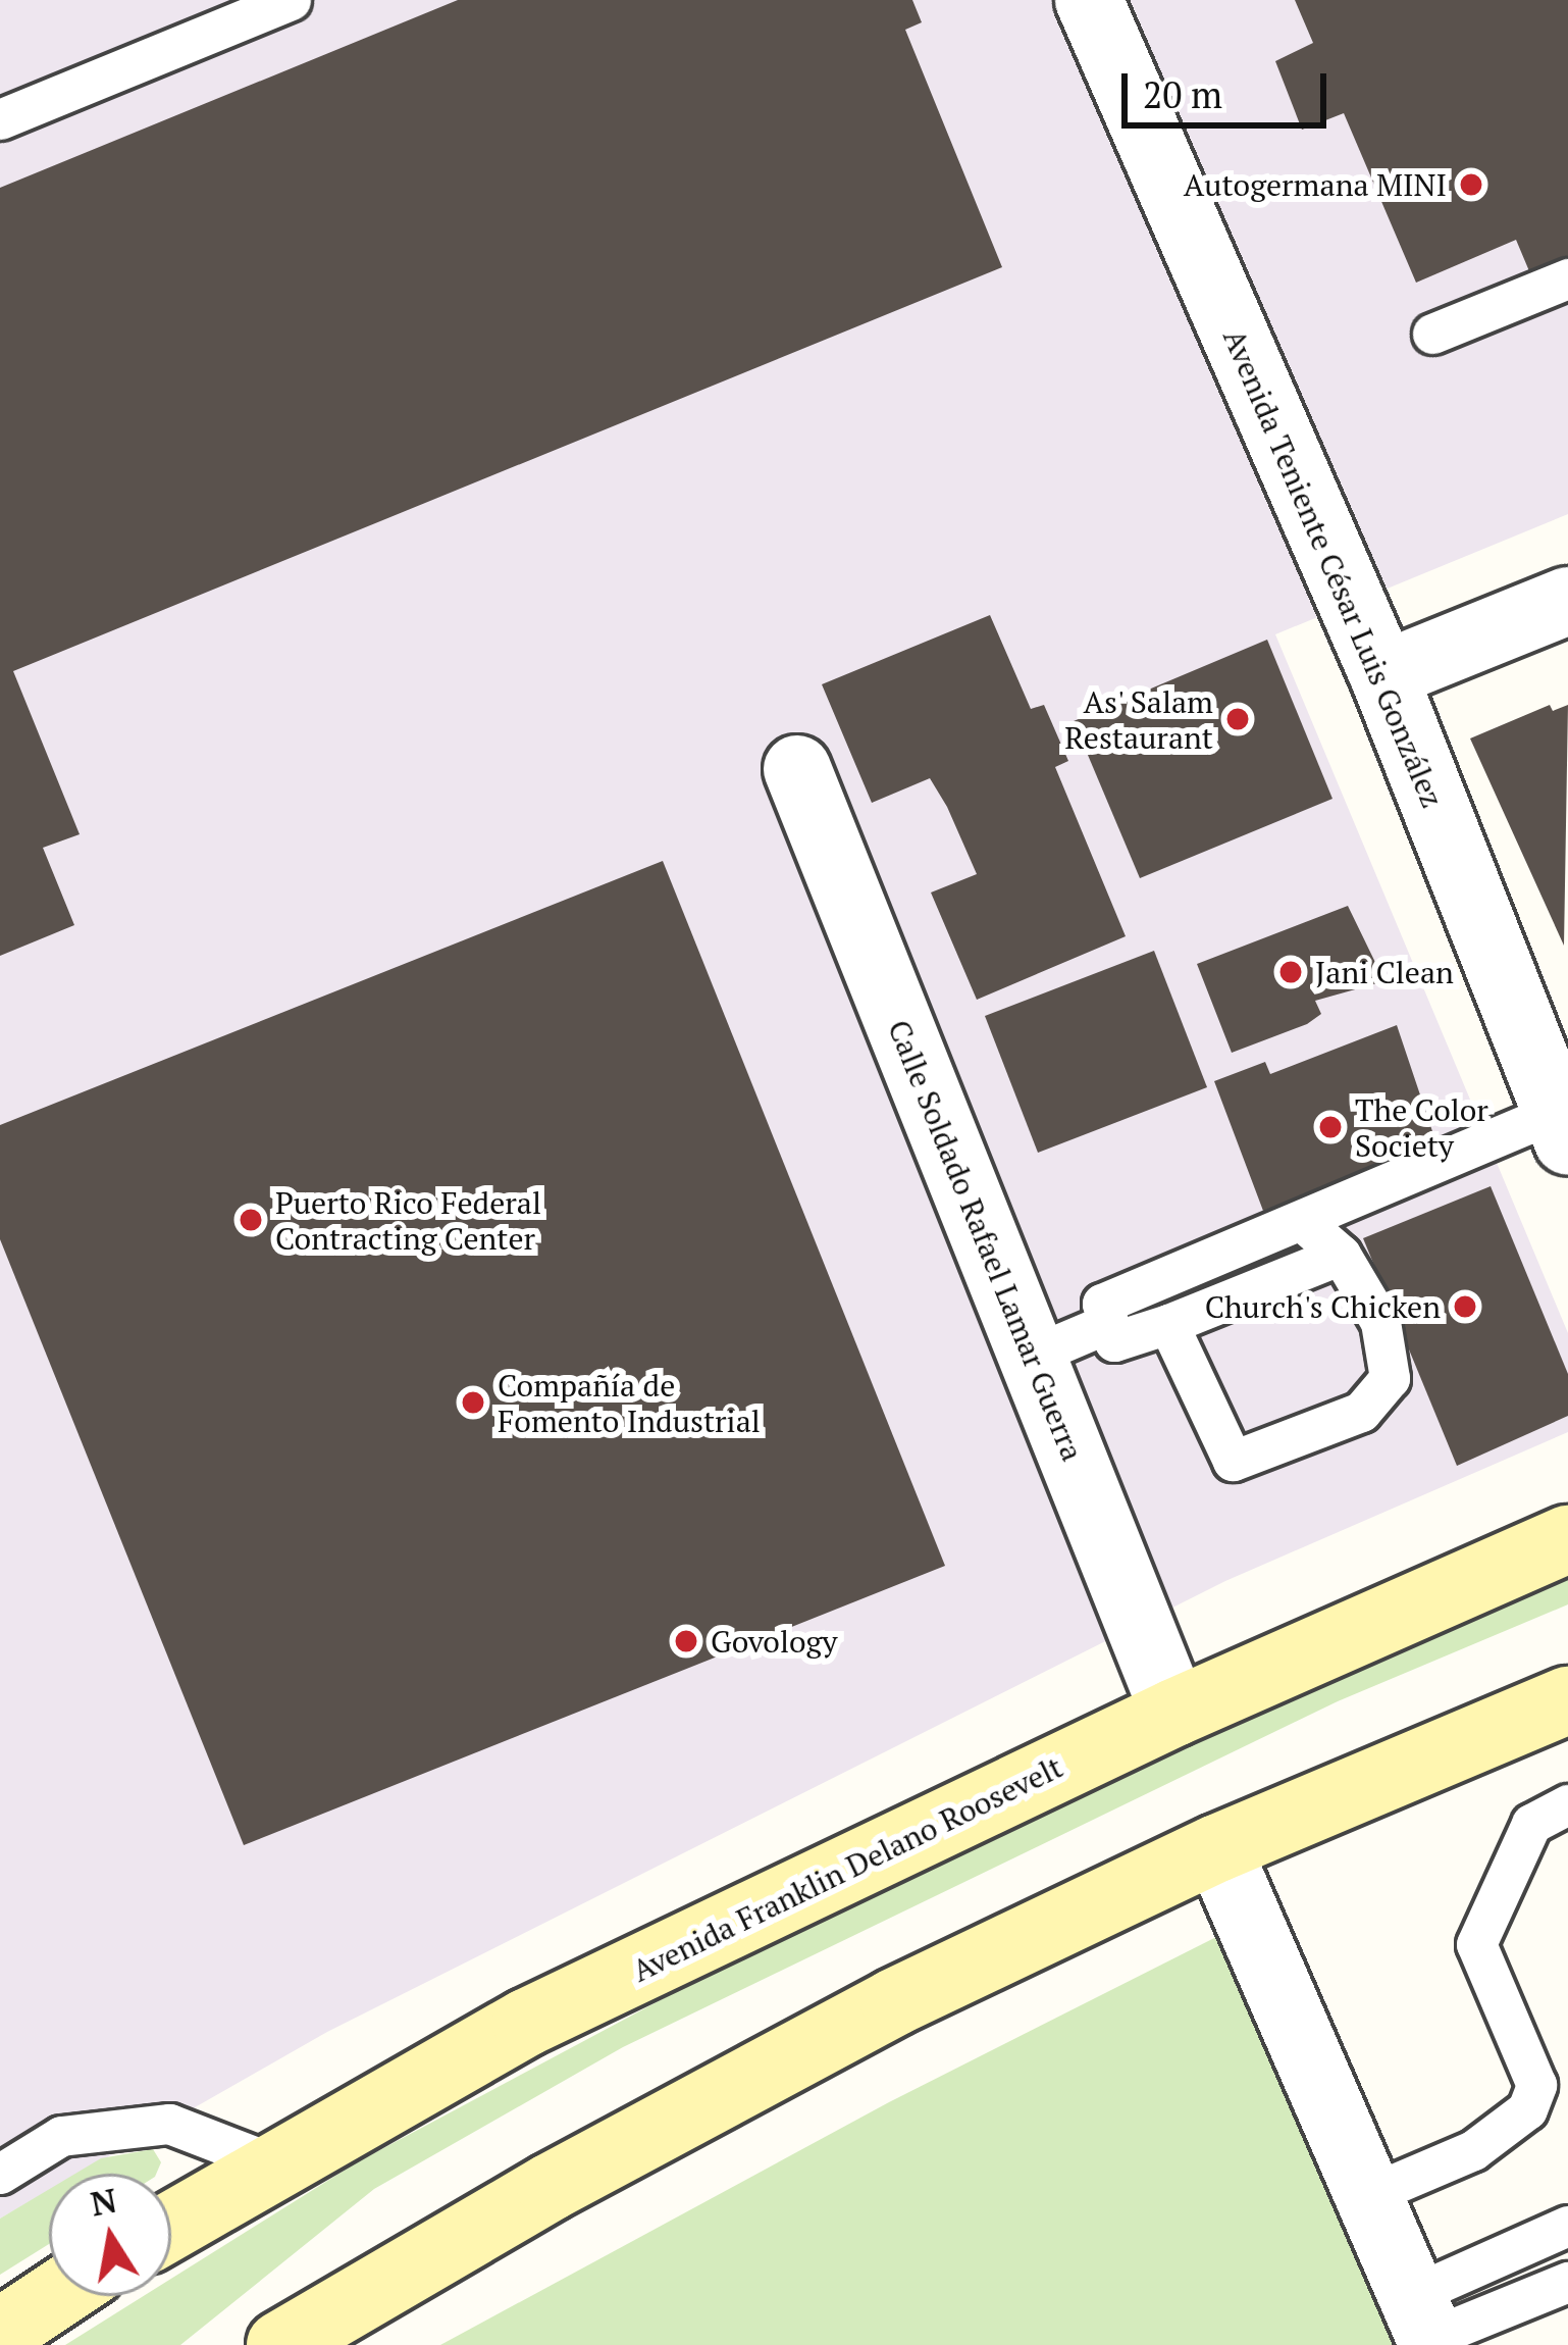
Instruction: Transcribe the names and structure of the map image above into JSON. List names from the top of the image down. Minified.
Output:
{"streets":{"main road":["Avenida Franklin Delano Roosevelt"],"street":["Avenida Teniente César Luis González","Calle Soldado Rafael Lamar Guerra"]},"crossings":[["Calle Soldado Rafael Lamar Guerra","Avenida Franklin Delano Roosevelt"]],"places":["Autogermana MINI","As' Salam Restaurant","Jani Clean","The Color Society","Puerto Rico Federal Contracting Center","Church's Chicken","Compañía de Fomento Industrial","Govology"],"scale_bar":"20 m","north":"top"}
